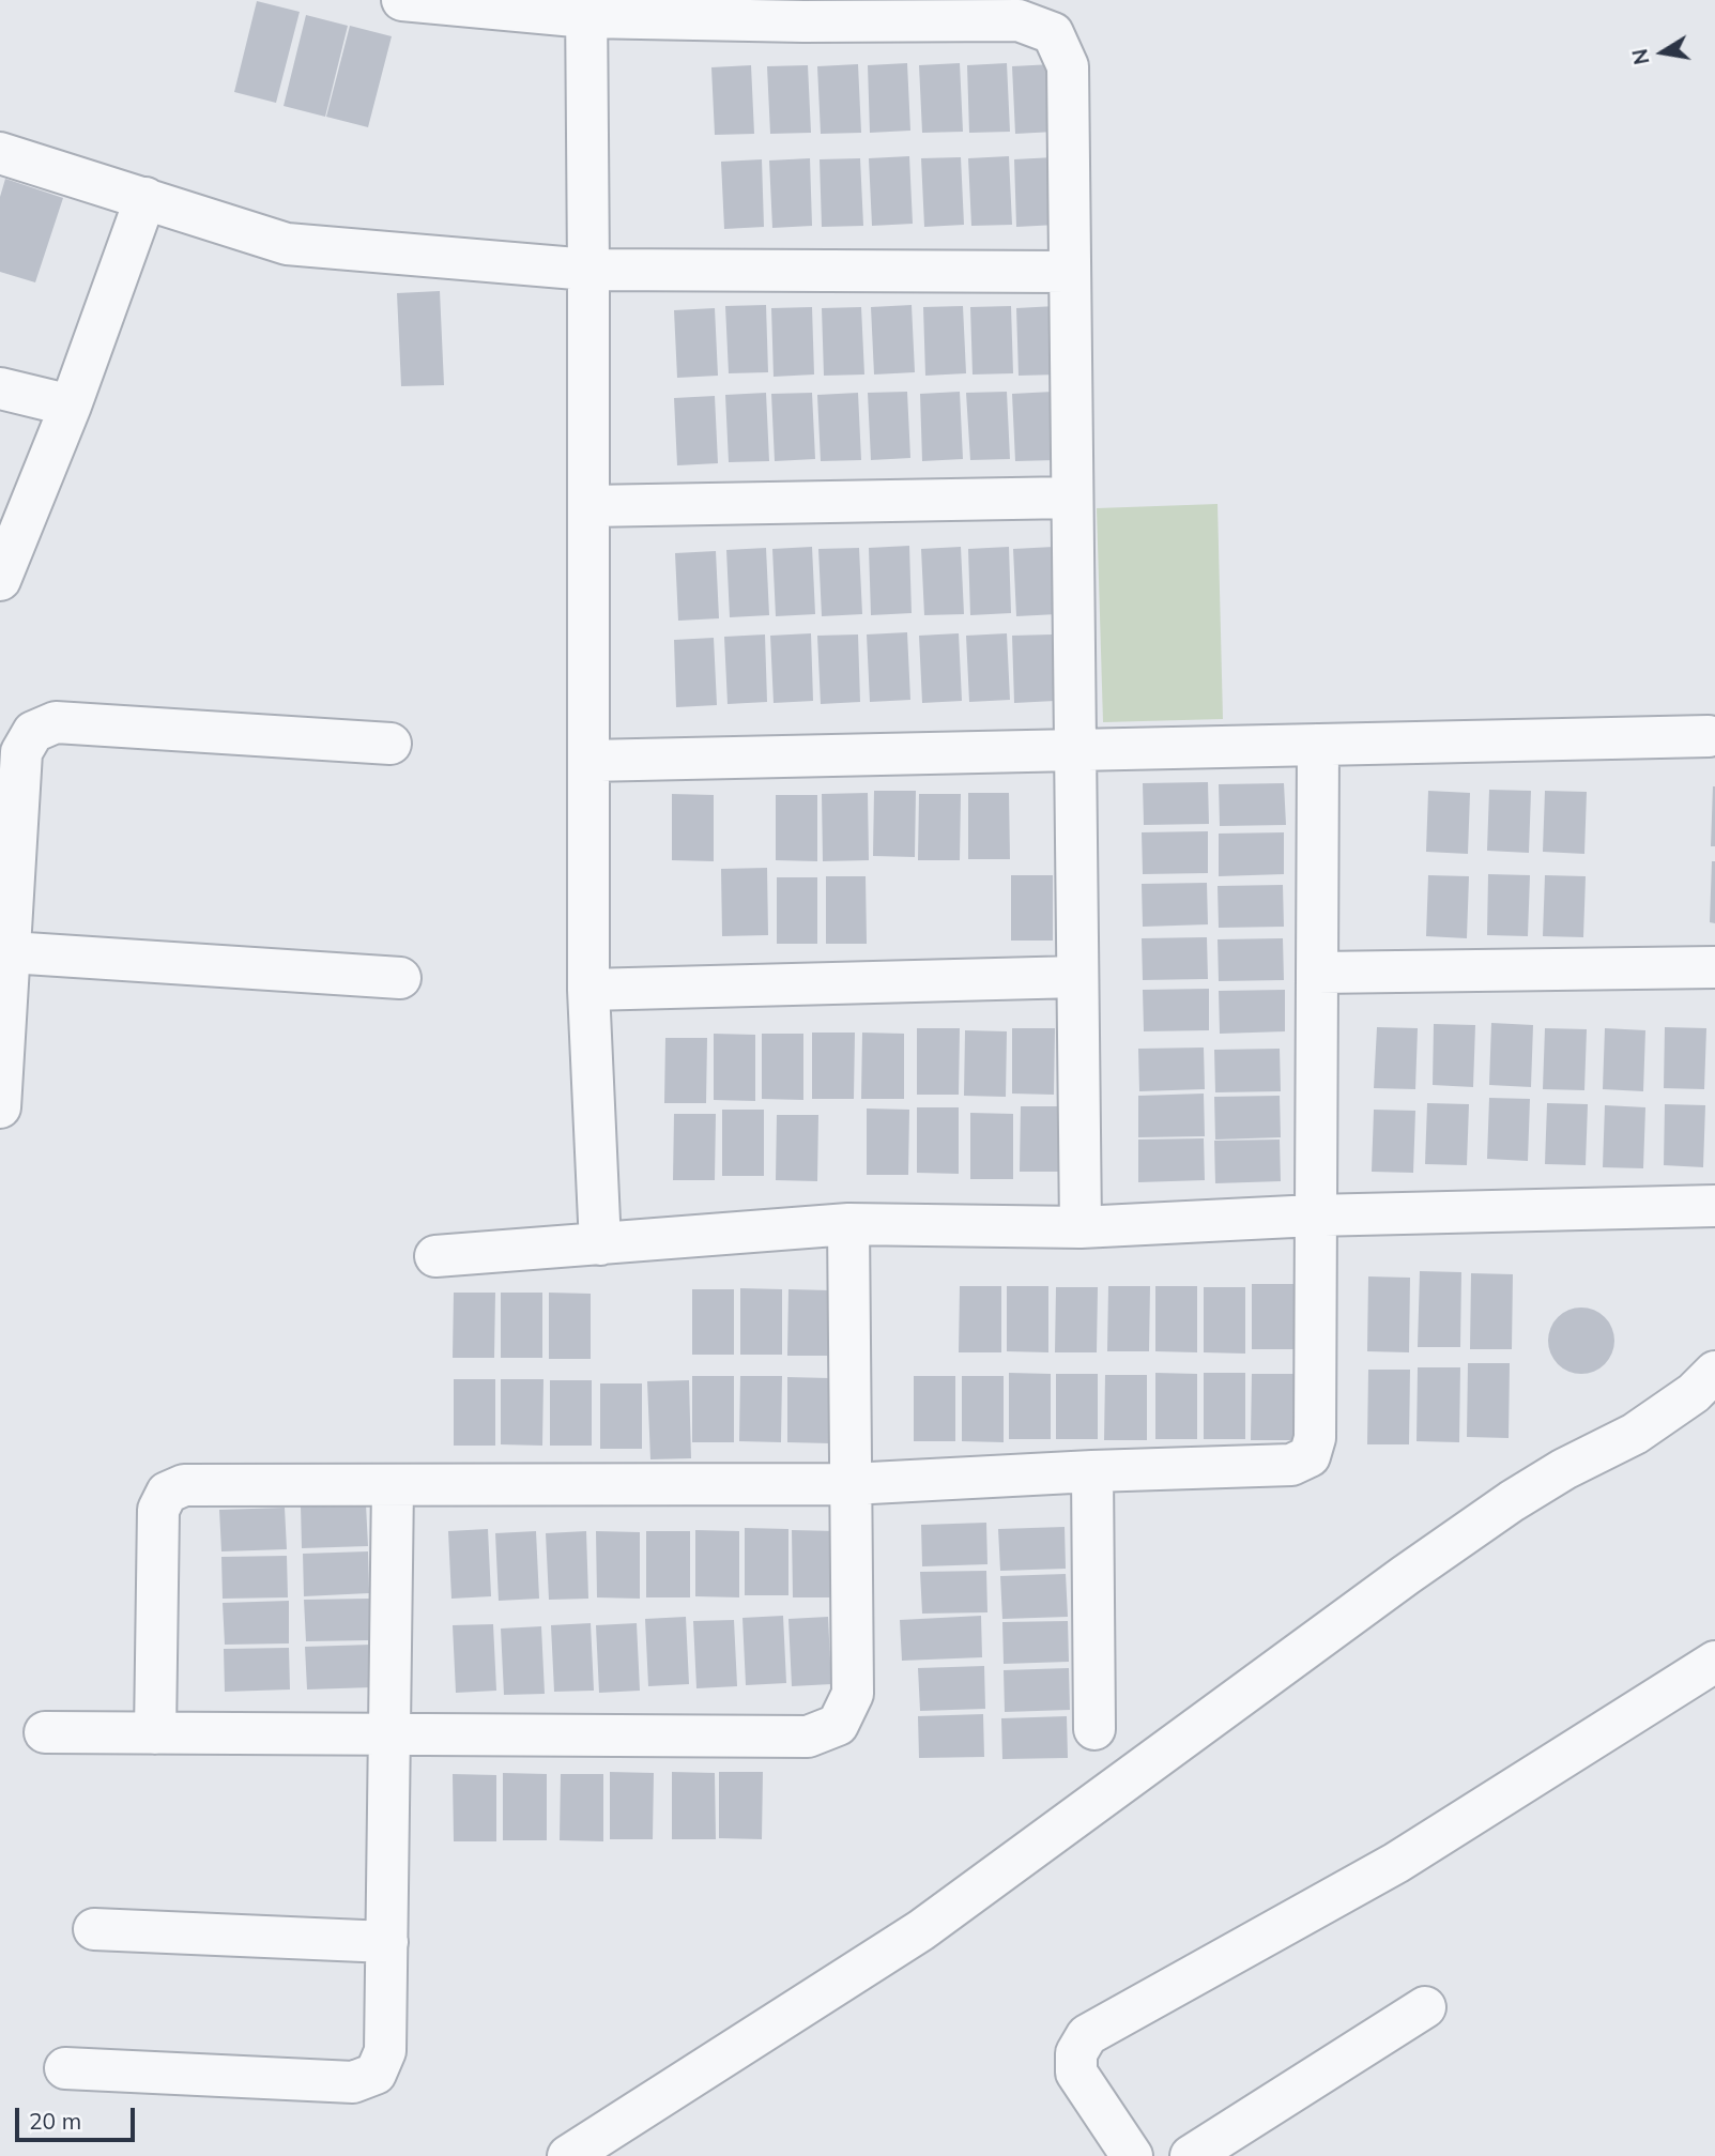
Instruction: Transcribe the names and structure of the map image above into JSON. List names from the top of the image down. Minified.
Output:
{"scale_bar":"20 m","north":"left"}
